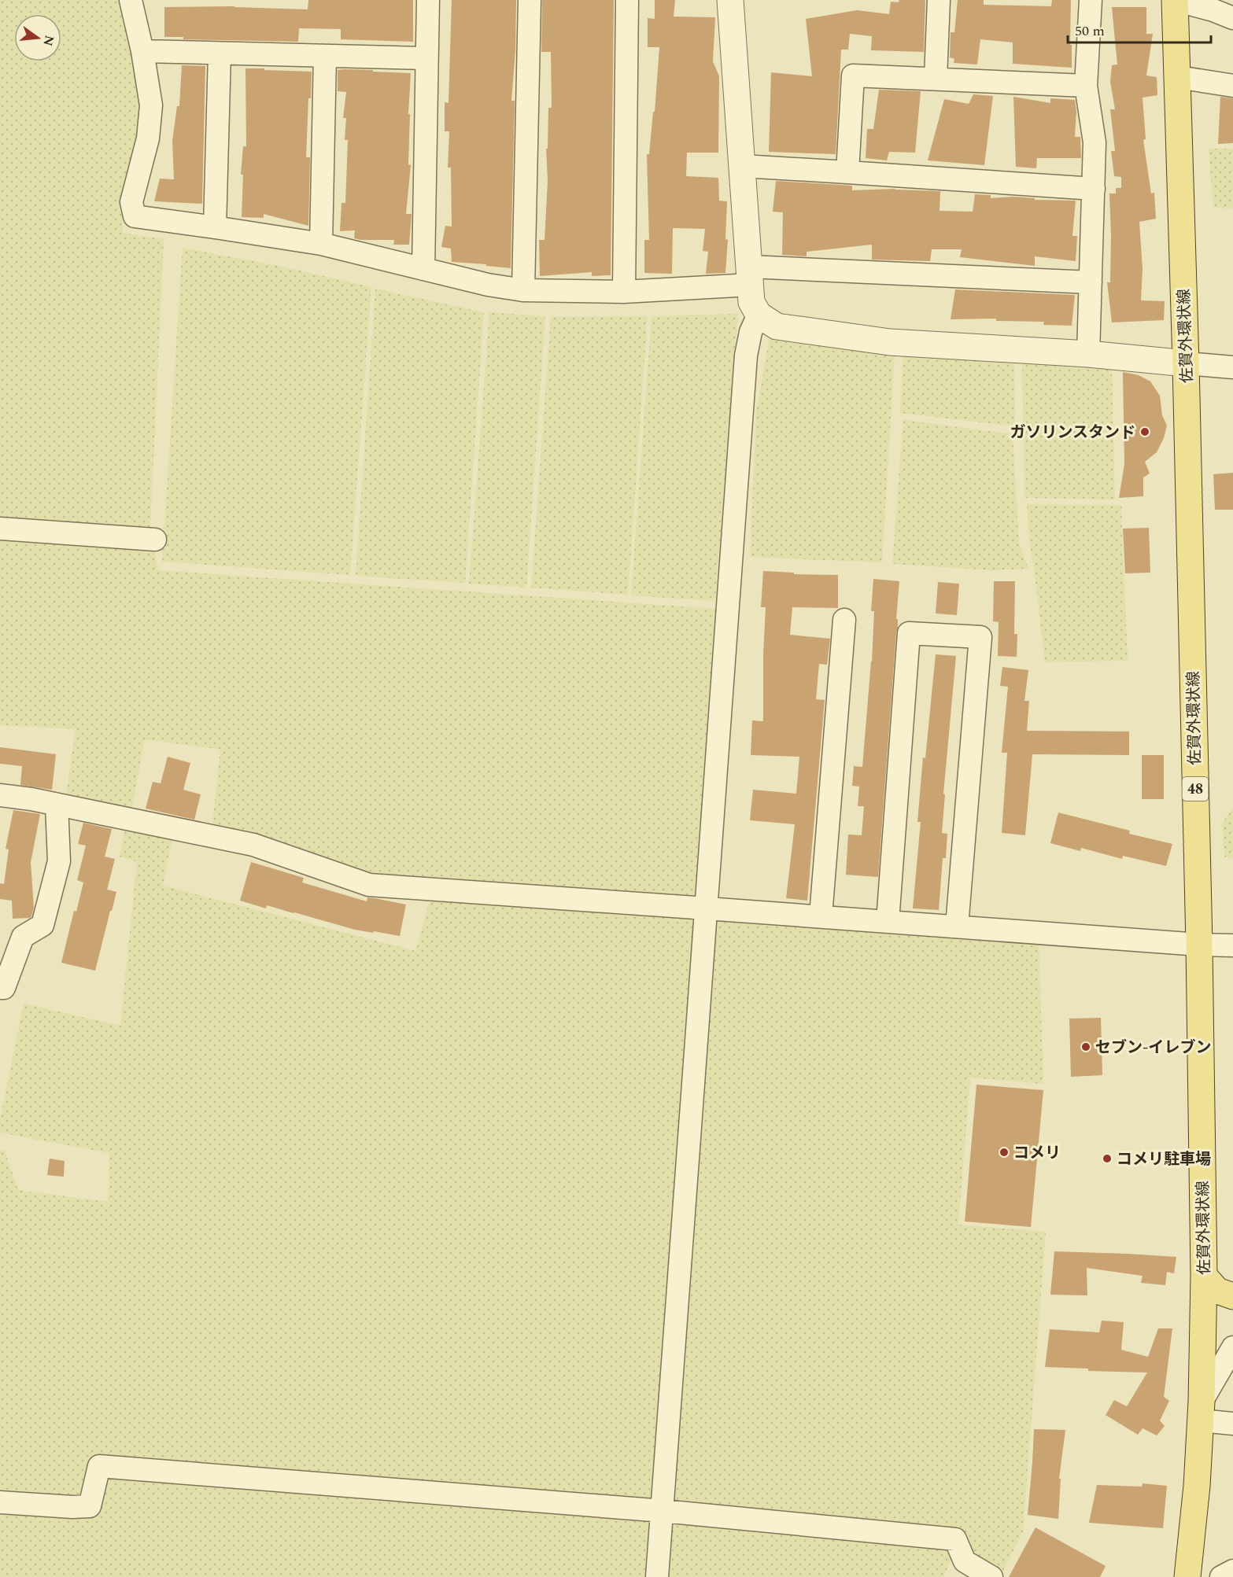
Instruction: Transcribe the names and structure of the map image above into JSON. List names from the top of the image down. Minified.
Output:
{"streets":{"main road":["佐賀外環状線","48"]},"places":["ガソリンスタンド","セブン-イレブン","コメリ","コメリ駐車場"],"scale_bar":"50 m","north":"right"}
